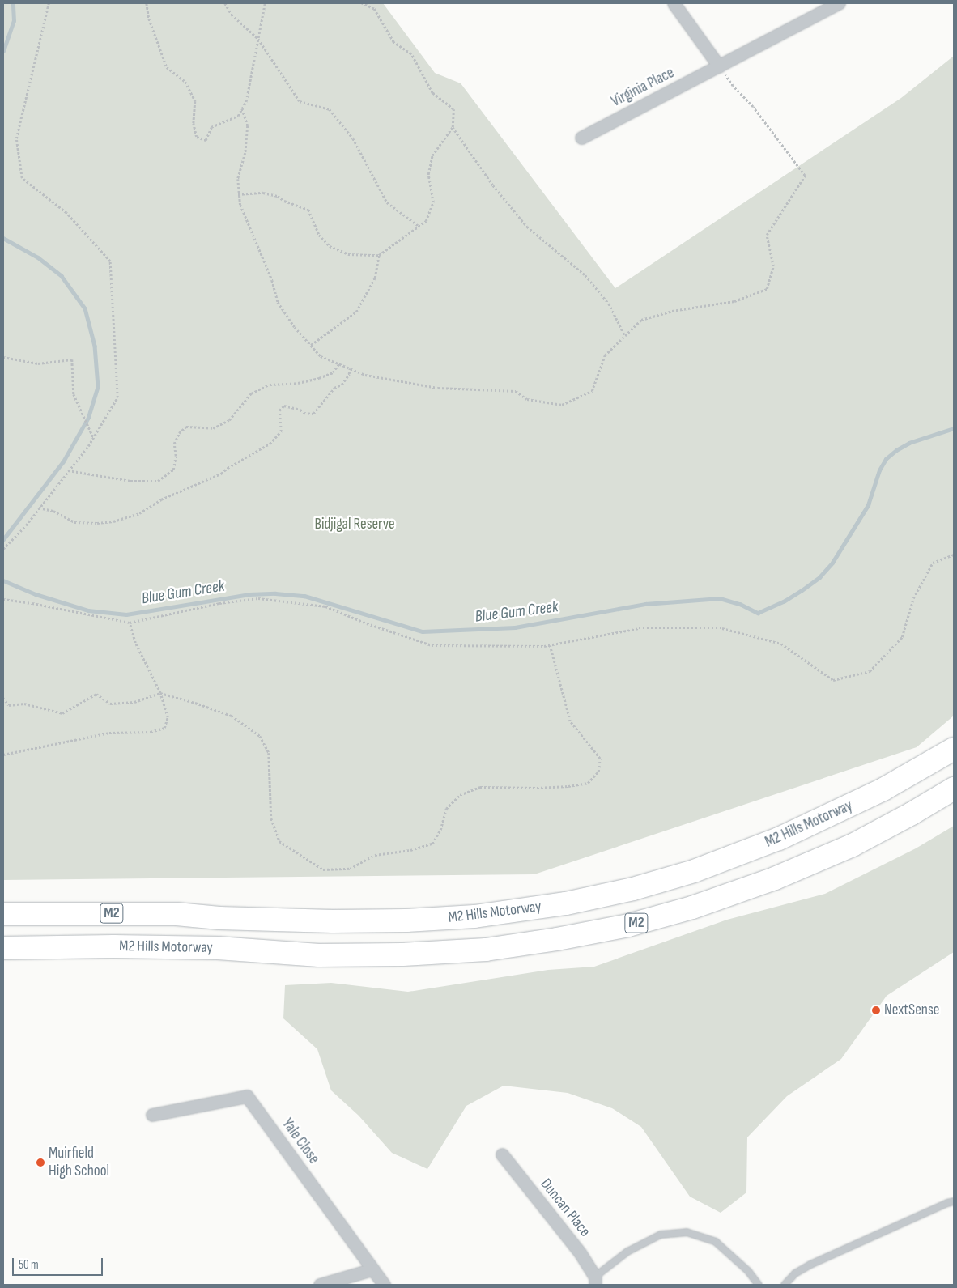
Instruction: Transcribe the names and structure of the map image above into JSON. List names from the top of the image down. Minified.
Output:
{"streets":{"highway":["M2 Hills Motorway","M2"],"street":["Virginia Place","Yale Close","Duncan Place"]},"water":["Blue Gum Creek"],"parks":["Bidjigal Reserve"],"places":["NextSense","Muirfield High School"],"scale_bar":"50 m"}
